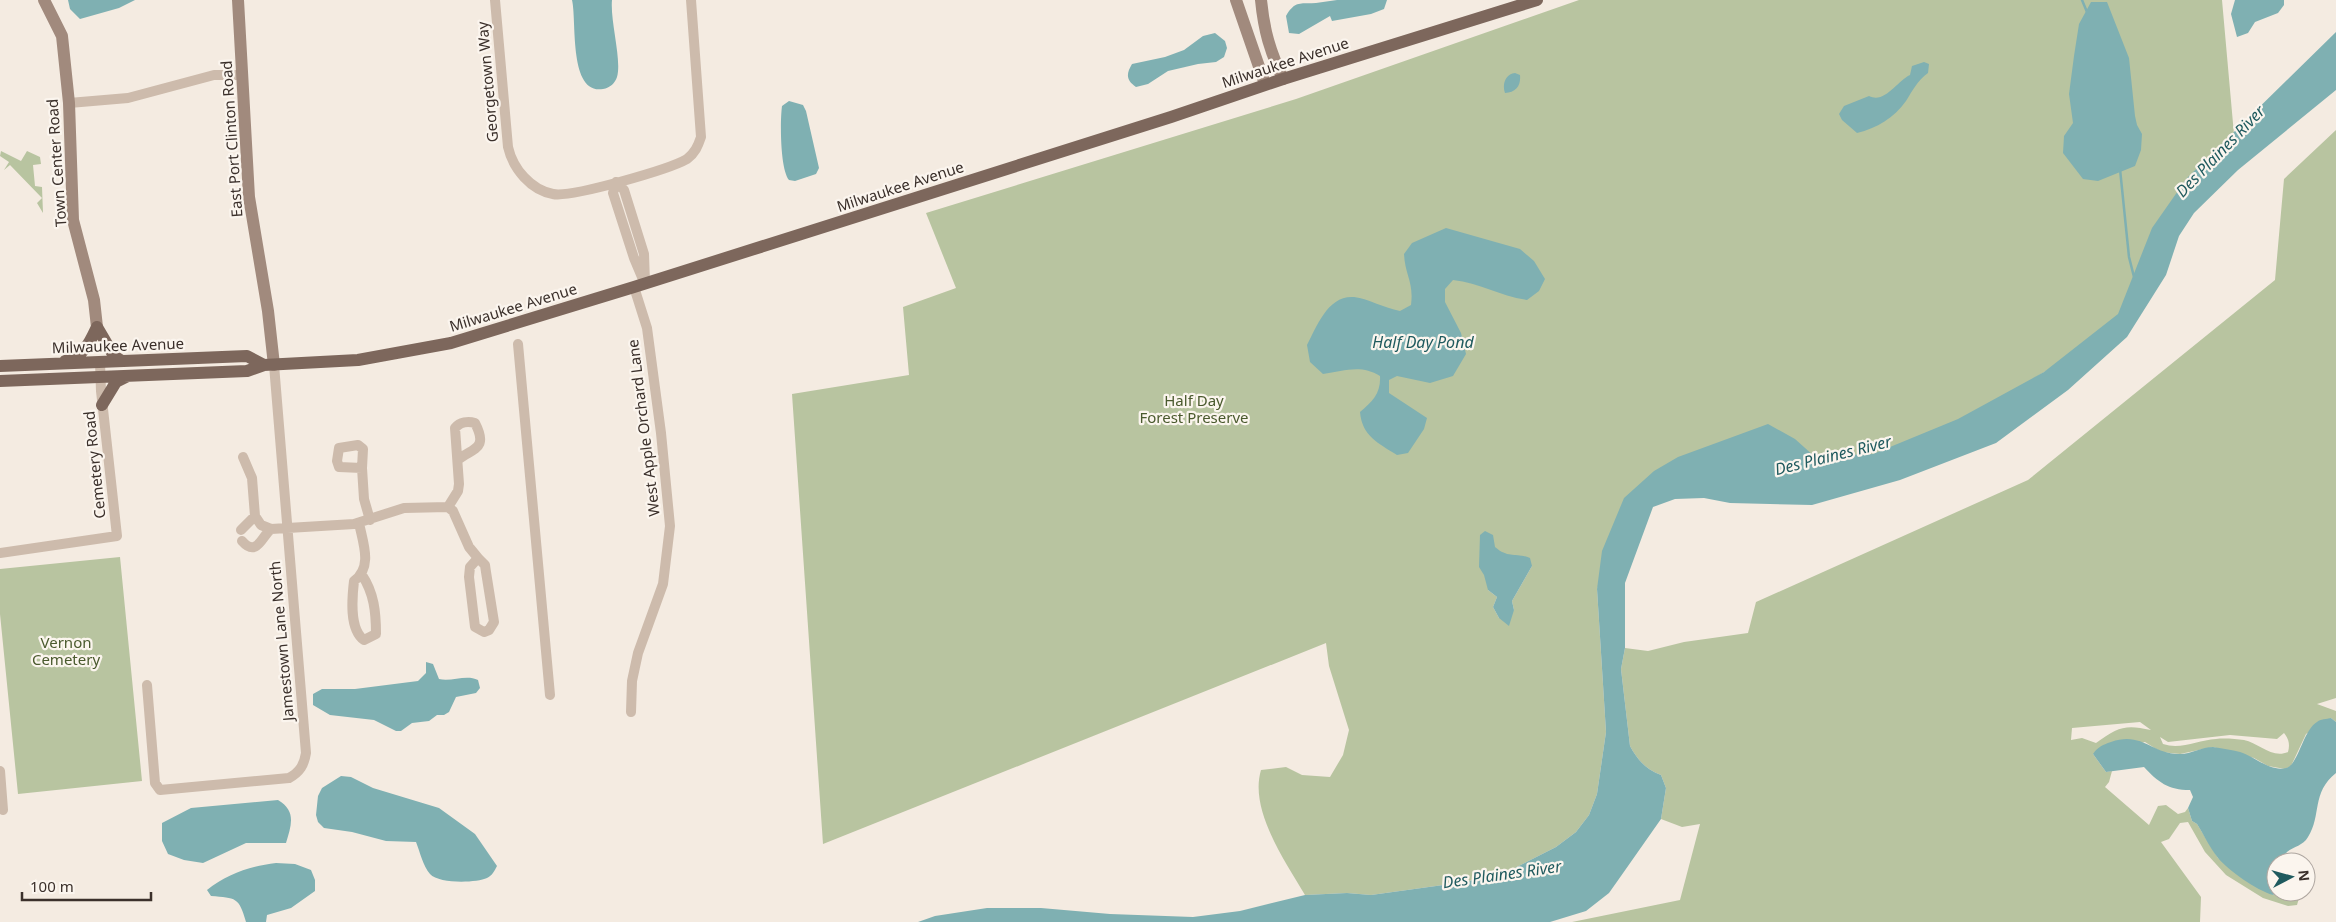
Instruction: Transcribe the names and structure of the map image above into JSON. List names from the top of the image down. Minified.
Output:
{"streets":{"main road":["Milwaukee Avenue"],"street":["Georgetown Way","East Port Clinton Road","Town Center Road","West Apple Orchard Lane","Cemetery Road","Jamestown Lane North"]},"crossings":[["Milwaukee Avenue","East Port Clinton Road"],["Milwaukee Avenue","West Apple Orchard Lane"],["Milwaukee Avenue","Cemetery Road"],["Milwaukee Avenue","Jamestown Lane North"],["East Port Clinton Road","Jamestown Lane North"]],"water":["Des Plaines River","Half Day Pond"],"parks":["Half Day Forest Preserve","Vernon Cemetery"],"scale_bar":"100 m","north":"right"}
